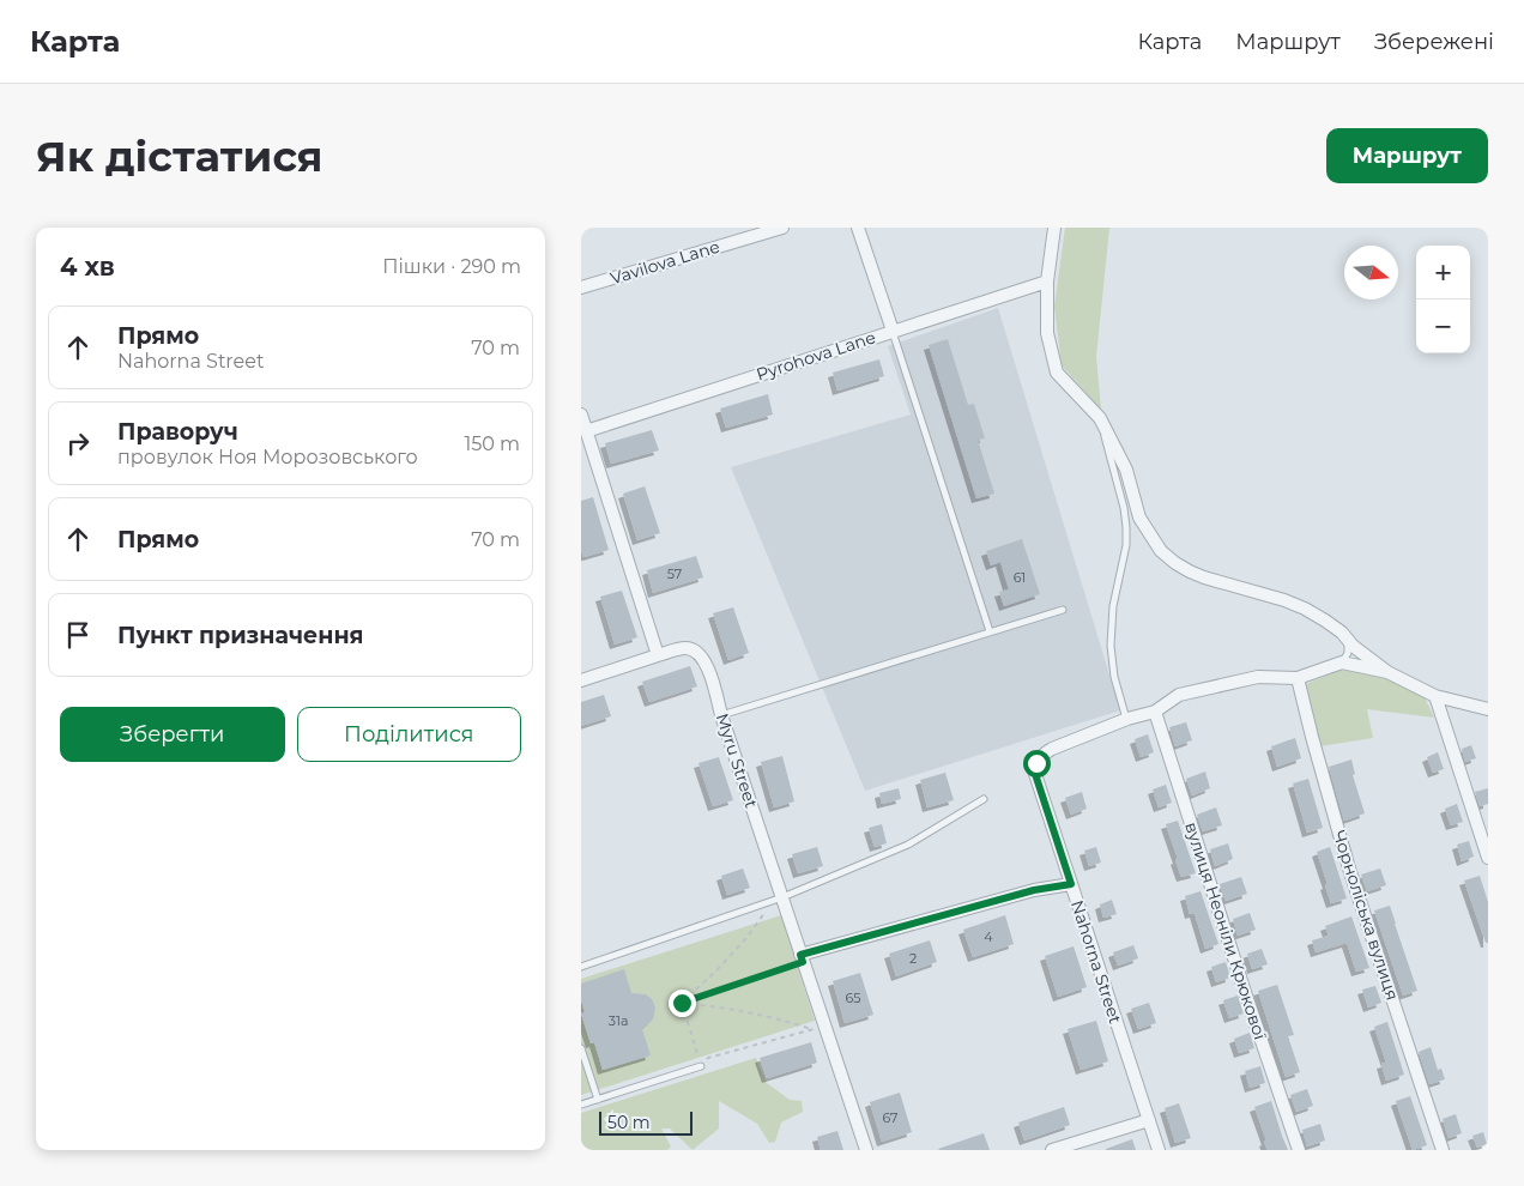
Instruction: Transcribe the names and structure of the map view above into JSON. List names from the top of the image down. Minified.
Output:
{"streets":{"street":["Vavilova Lane","Pyrohova Lane","Myru Street","Чорноліська вулиця","вулиця Неоніли Крюкової","Nahorna Street"]},"house_numbers":["57","61","4","2","65","31а","67"],"scale_bar":"50 m","north":"right","page":{"header":"Карта","nav":["Карта","Маршрут","Збережені"],"buttons":["Маршрут",["Зберегти","Поділитися"]],"title":"Як дістатися","heading":["4 хв","Пішки · 290 m"],"map_buttons":["+","−"],"list":[["Прямо","Nahorna Street","70 m"],["Праворуч","провулок Ноя Морозовського","150 m"],["Прямо","70 m"],"Пункт призначення"],"scale":"50 m"}}
